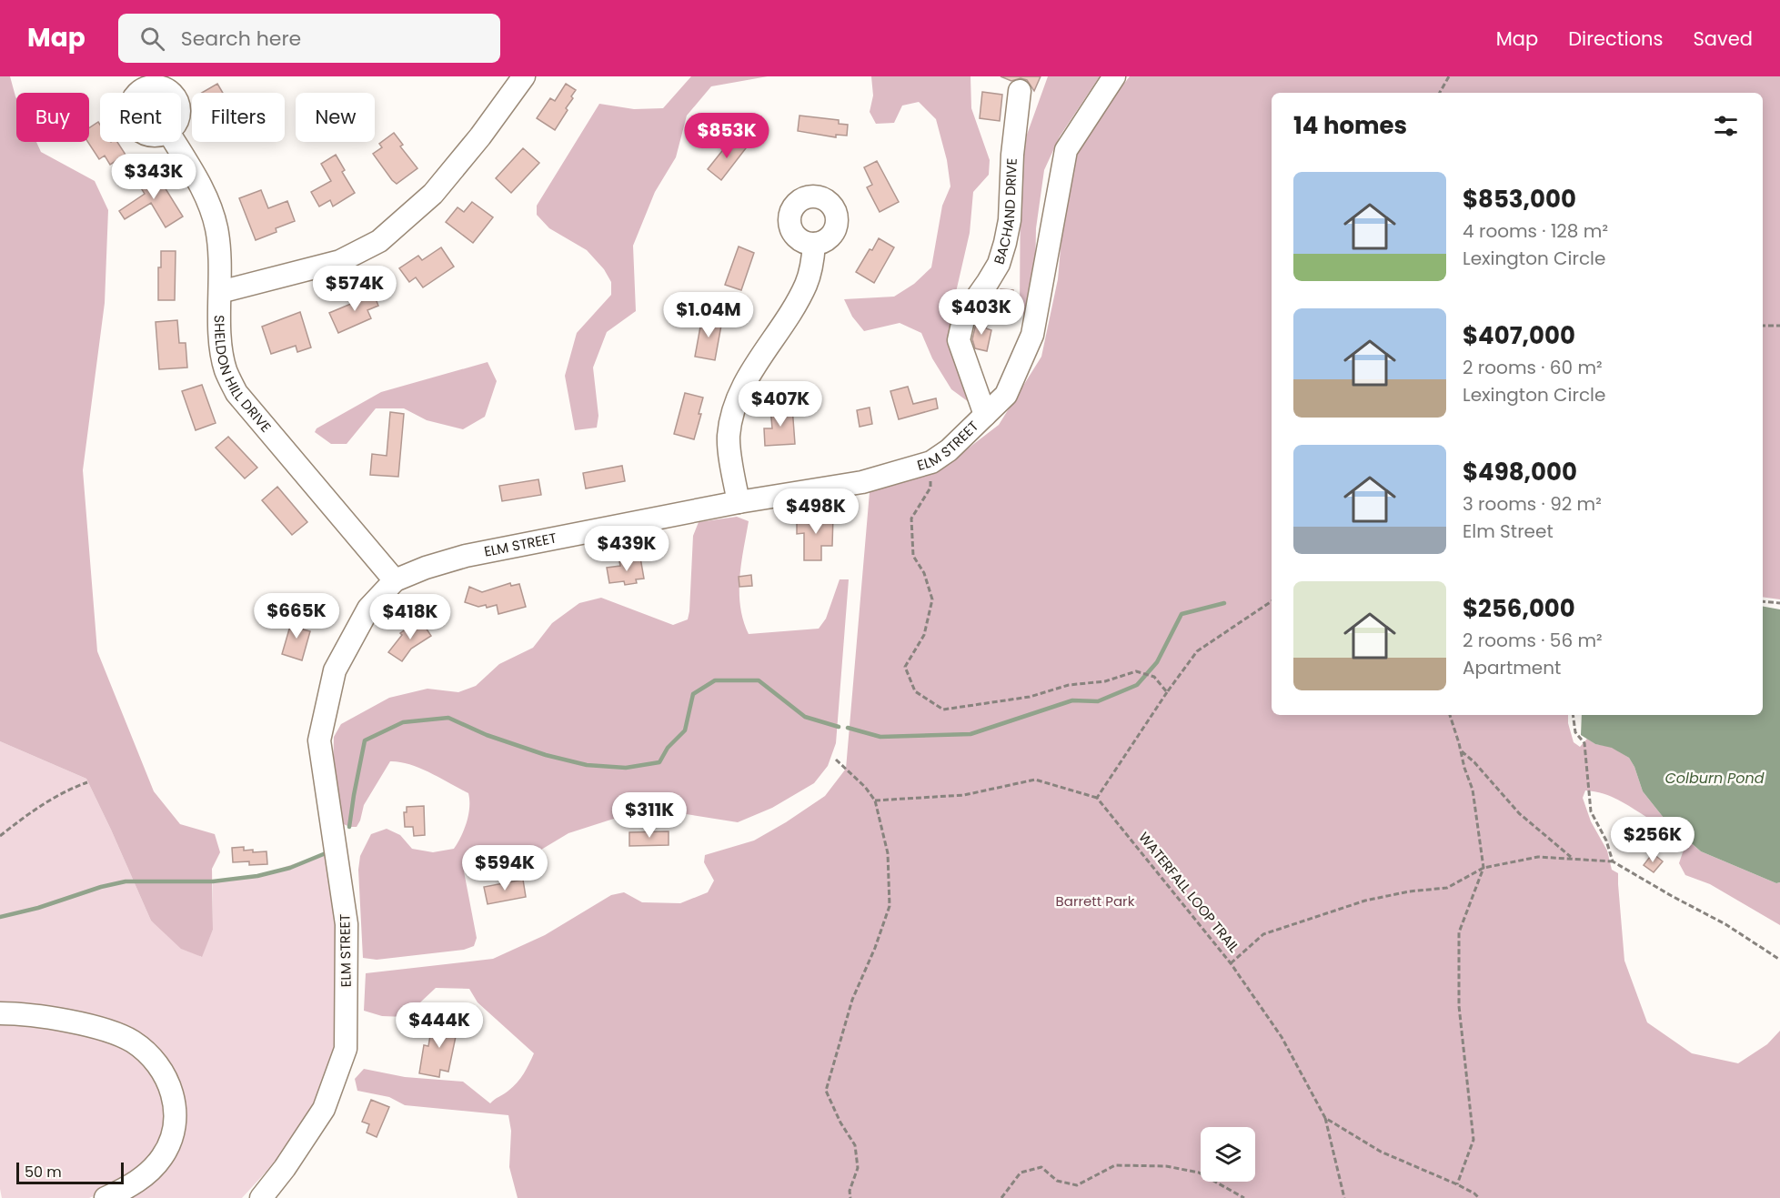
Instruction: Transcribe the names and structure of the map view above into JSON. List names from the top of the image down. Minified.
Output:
{"streets":{"street":["BACHAND DRIVE","SHELDON HILL DRIVE","ELM STREET"],"path":["WATERFALL LOOP TRAIL"]},"crossings":[["BACHAND DRIVE","ELM STREET"],["SHELDON HILL DRIVE","ELM STREET"]],"water":["Colburn Pond"],"parks":["Barrett Park"],"scale_bar":"50 m","page":{"header":"Map","search":"Search here","nav":["Map","Directions","Saved"],"chip":["Buy","Rent","Filters","New"],"heading":"14 homes","price":["$853K","$343K","$574K","$403K","$1.04M","$407K","$498K","$439K","$665K","$418K","$311K","$256K","$594K","$444K"],"list":[{"name":"$853,000","note":"4 rooms · 128 m² · Lexington Circle"},{"name":"$407,000","note":"2 rooms · 60 m² · Lexington Circle"},{"name":"$498,000","note":"3 rooms · 92 m² · Elm Street"},{"name":"$256,000","note":"2 rooms · 56 m² · Apartment"}],"scale":"50 m"}}
